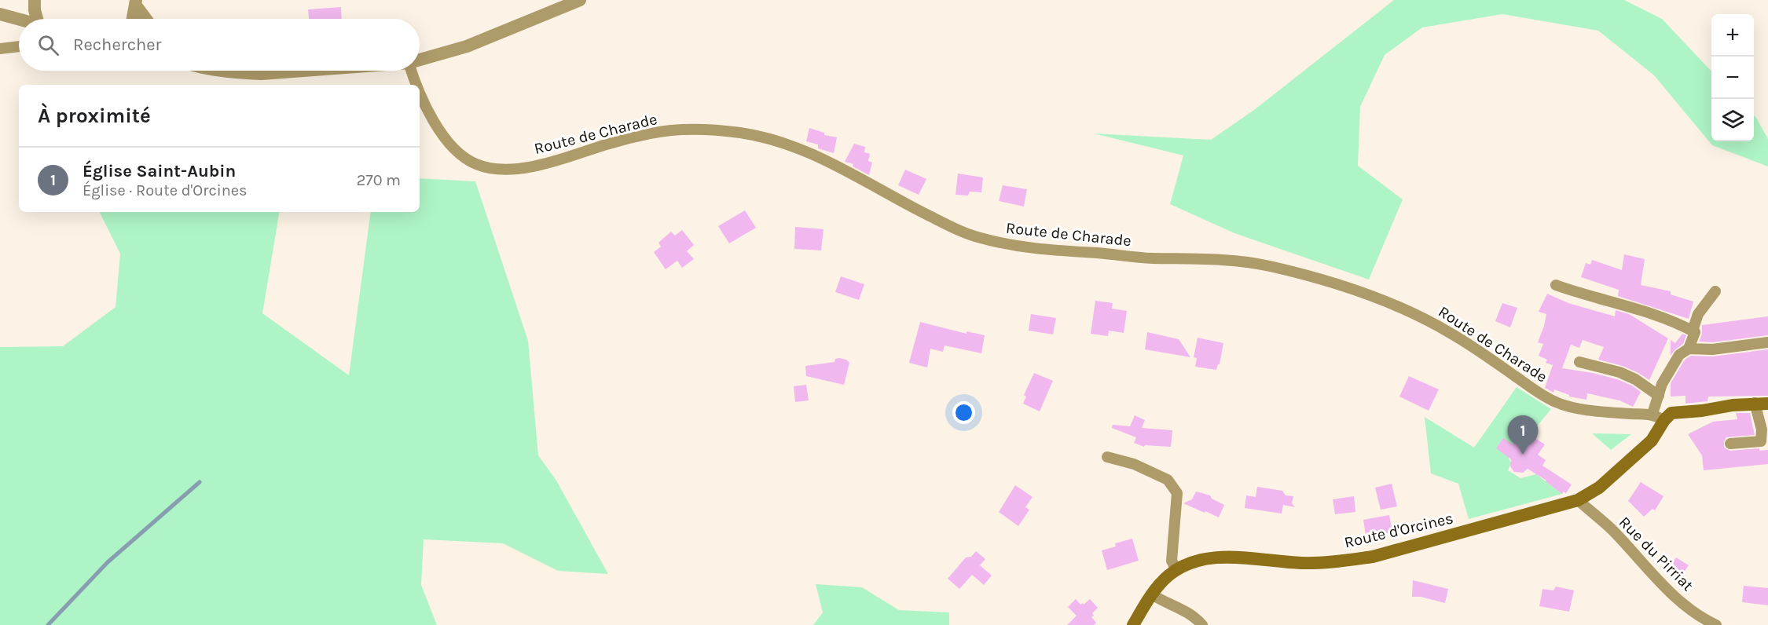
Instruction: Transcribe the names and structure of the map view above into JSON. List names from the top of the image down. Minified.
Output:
{"streets":{"main road":["Route d'Orcines"],"street":["Route de Charade","Rue du Pirriat"]},"crossings":[["Route de Charade","Route d'Orcines"],["Route d'Orcines","Rue du Pirriat"]],"page":{"map_buttons":["+","−"],"search":"Rechercher","heading":"À proximité","list":[{"mark":"1","name":"Église Saint-Aubin","note":"Église · Route d'Orcines","value":"270 m"}],"pins":"1"}}
